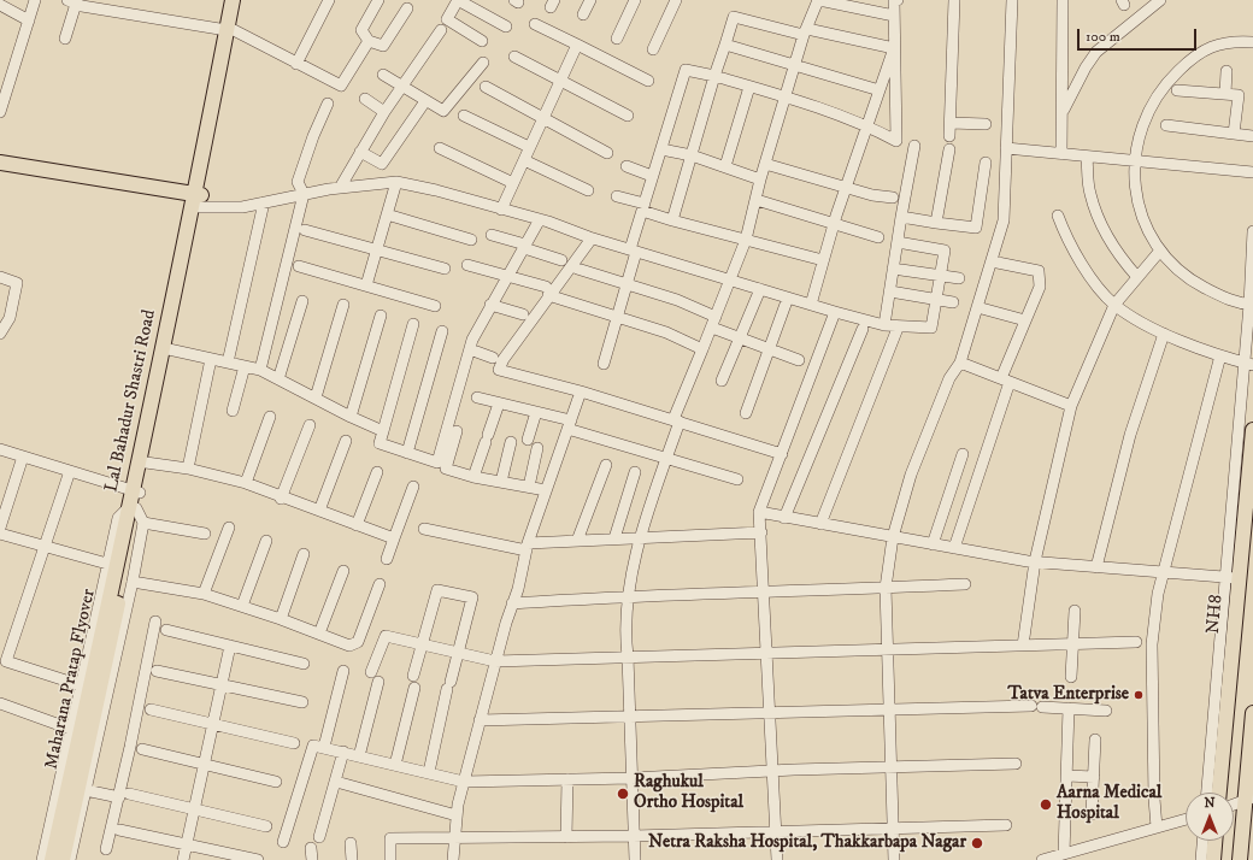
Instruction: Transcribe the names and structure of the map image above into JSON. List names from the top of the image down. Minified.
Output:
{"streets":{"main road":["Lal Bahadur Shastri Road","NH8","Maharana Pratap Flyover"]},"crossings":[["Lal Bahadur Shastri Road","Maharana Pratap Flyover"]],"places":["Tatva Enterprise","Raghukul Ortho Hospital","Aarna Medical Hospital","Netra Raksha Hospital, Thakkarbapa Nagar"],"scale_bar":"100 m","north":"top"}
